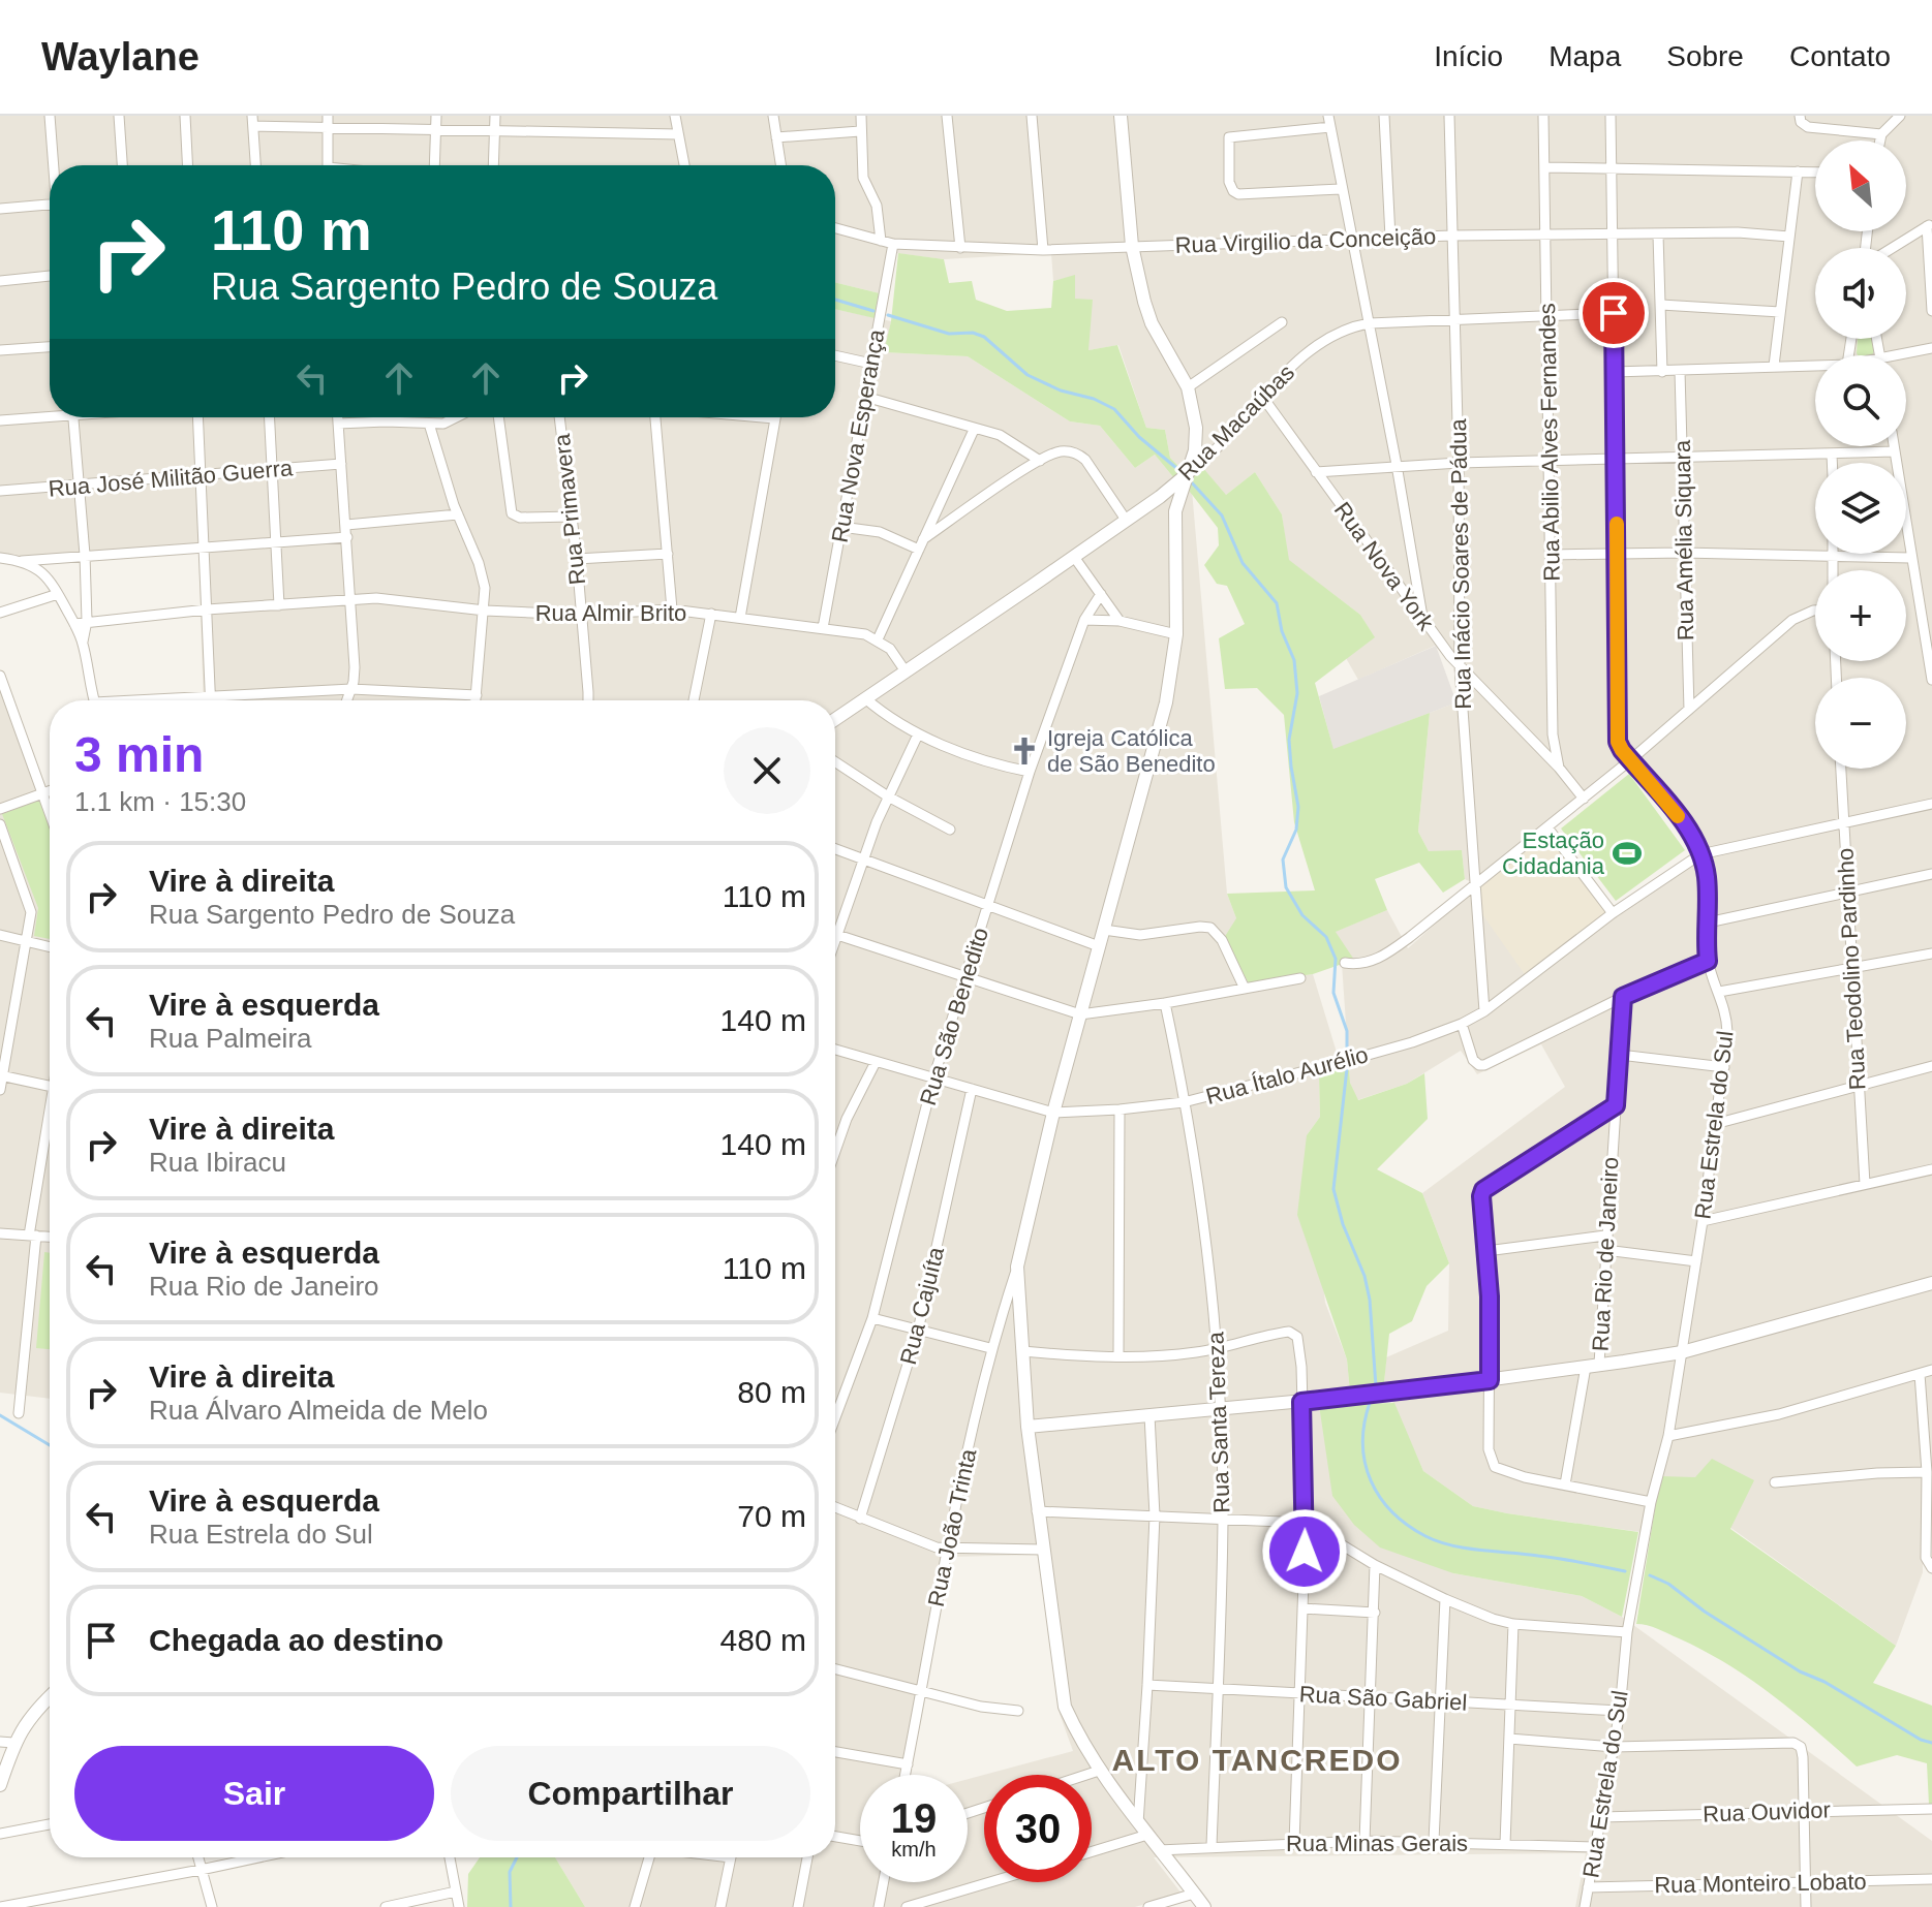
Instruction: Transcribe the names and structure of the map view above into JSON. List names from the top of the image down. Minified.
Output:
{"streets":{"street":["Rua Virgilio da Conceição","Rua Macaúbas","Rua Nova Esperança","Rua Abilio Alves Fernandes","Rua José Militão Guerra","Rua Primavera","Rua Amélia Siquara","Rua Inácio Soares de Pádua","Rua Nova York","Rua Almir Brito","Rua Teodolino Pardinho","Rua São Benedito","Rua Ítalo Aurélio","Rua Estrela do Sul","Rua Rio de Janeiro","Rua Cajuíta","Rua Santa Tereza","Rua João Trinta","Rua São Gabriel","Rua Ouvidor","Rua Minas Gerais","Rua Monteiro Lobato"]},"crossings":[["Rua Virgilio da Conceição","Rua Nova Esperança"],["Rua Virgilio da Conceição","Rua Abilio Alves Fernandes"],["Rua Virgilio da Conceição","Rua Inácio Soares de Pádua"],["Rua Virgilio da Conceição","Rua Estrela do Sul"],["Rua Macaúbas","Rua Abilio Alves Fernandes"],["Rua Macaúbas","Rua Inácio Soares de Pádua"],["Rua Macaúbas","Rua Nova York"],["Rua Macaúbas","Rua Estrela do Sul"],["Rua Nova Esperança","Rua Almir Brito"],["Rua Abilio Alves Fernandes","Rua Nova York"],["Rua Primavera","Rua Almir Brito"],["Rua Inácio Soares de Pádua","Rua Nova York"],["Rua Inácio Soares de Pádua","Rua Ítalo Aurélio"],["Rua São Benedito","Rua Ítalo Aurélio"],["Rua Ítalo Aurélio","Rua Estrela do Sul"],["Rua Ítalo Aurélio","Rua Cajuíta"],["Rua Ítalo Aurélio","Rua Santa Tereza"],["Rua Estrela do Sul","Rua São Gabriel"],["Rua Estrela do Sul","Rua Ouvidor"],["Rua Estrela do Sul","Rua Minas Gerais"],["Rua Estrela do Sul","Rua Monteiro Lobato"],["Rua Santa Tereza","Rua São Gabriel"],["Rua Santa Tereza","Rua Minas Gerais"]],"districts":["ALTO TANCREDO"],"places":{"church":["Igreja Católica de São Benedito"],"sports":["Estação Cidadania"]},"north":"top left","page":{"header":"Waylane","nav":["Início","Mapa","Sobre","Contato"],"map_buttons":["+","−"],"turn":["110 m","Rua Sargento Pedro de Souza"],"heading":["3 min","1.1 km · 15:30"],"list":[{"name":"Vire à direita","note":"Rua Sargento Pedro de Souza","value":"110 m"},{"name":"Vire à esquerda","note":"Rua Palmeira","value":"140 m"},{"name":"Vire à direita","note":"Rua Ibiracu","value":"140 m"},{"name":"Vire à esquerda","note":"Rua Rio de Janeiro","value":"110 m"},{"name":"Vire à direita","note":"Rua Álvaro Almeida de Melo","value":"80 m"},{"name":"Vire à esquerda","note":"Rua Estrela do Sul","value":"70 m"},{"name":"Chegada ao destino","value":"480 m"}],"buttons":["Sair","Compartilhar"],"speed":"19 km/h","limit":"30"}}
